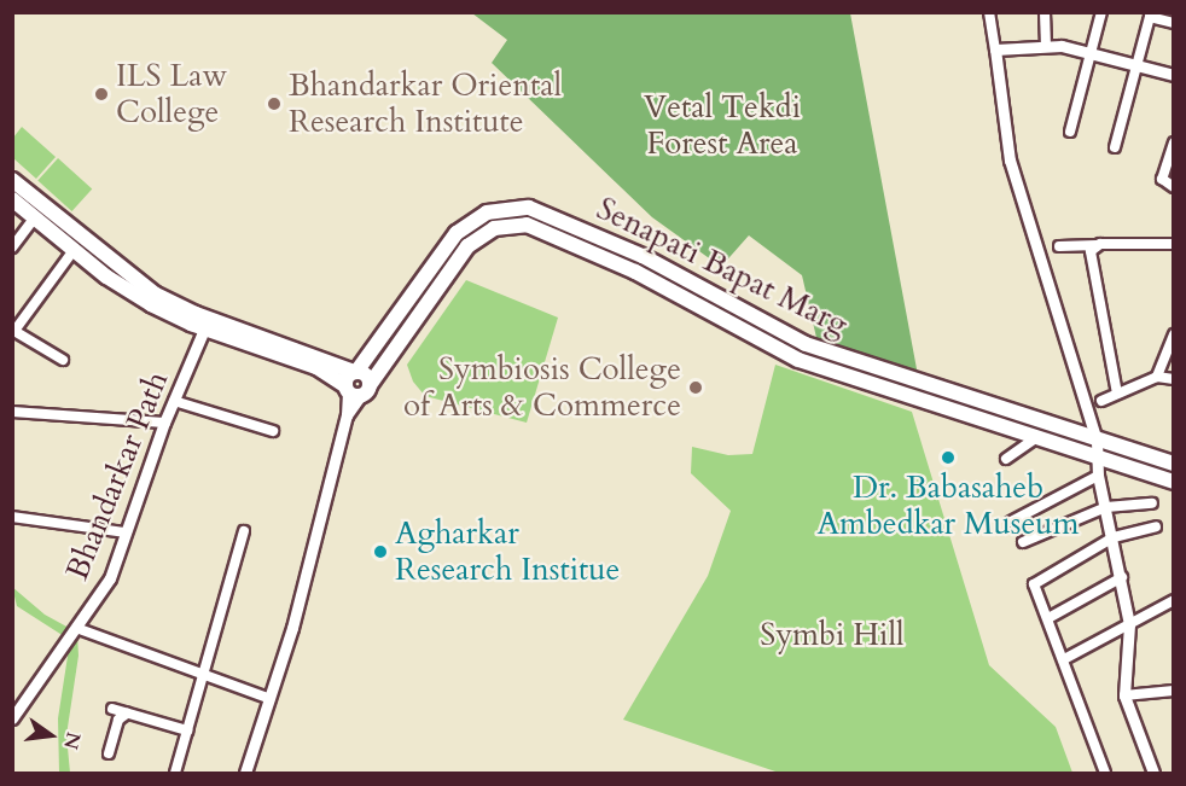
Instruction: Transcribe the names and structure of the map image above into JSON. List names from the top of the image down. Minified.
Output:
{"streets":{"main road":["Senapati Bapat Marg"],"street":["Bhandarkar Path"]},"parks":["Vetal Tekdi Forest Area","Symbi Hill"],"places":["ILS Law College","Bhandarkar Oriental Research Institute","Symbiosis College of Arts & Commerce","Dr. Babasaheb Ambedkar Museum","Agharkar Research Institue"],"north":"right"}
